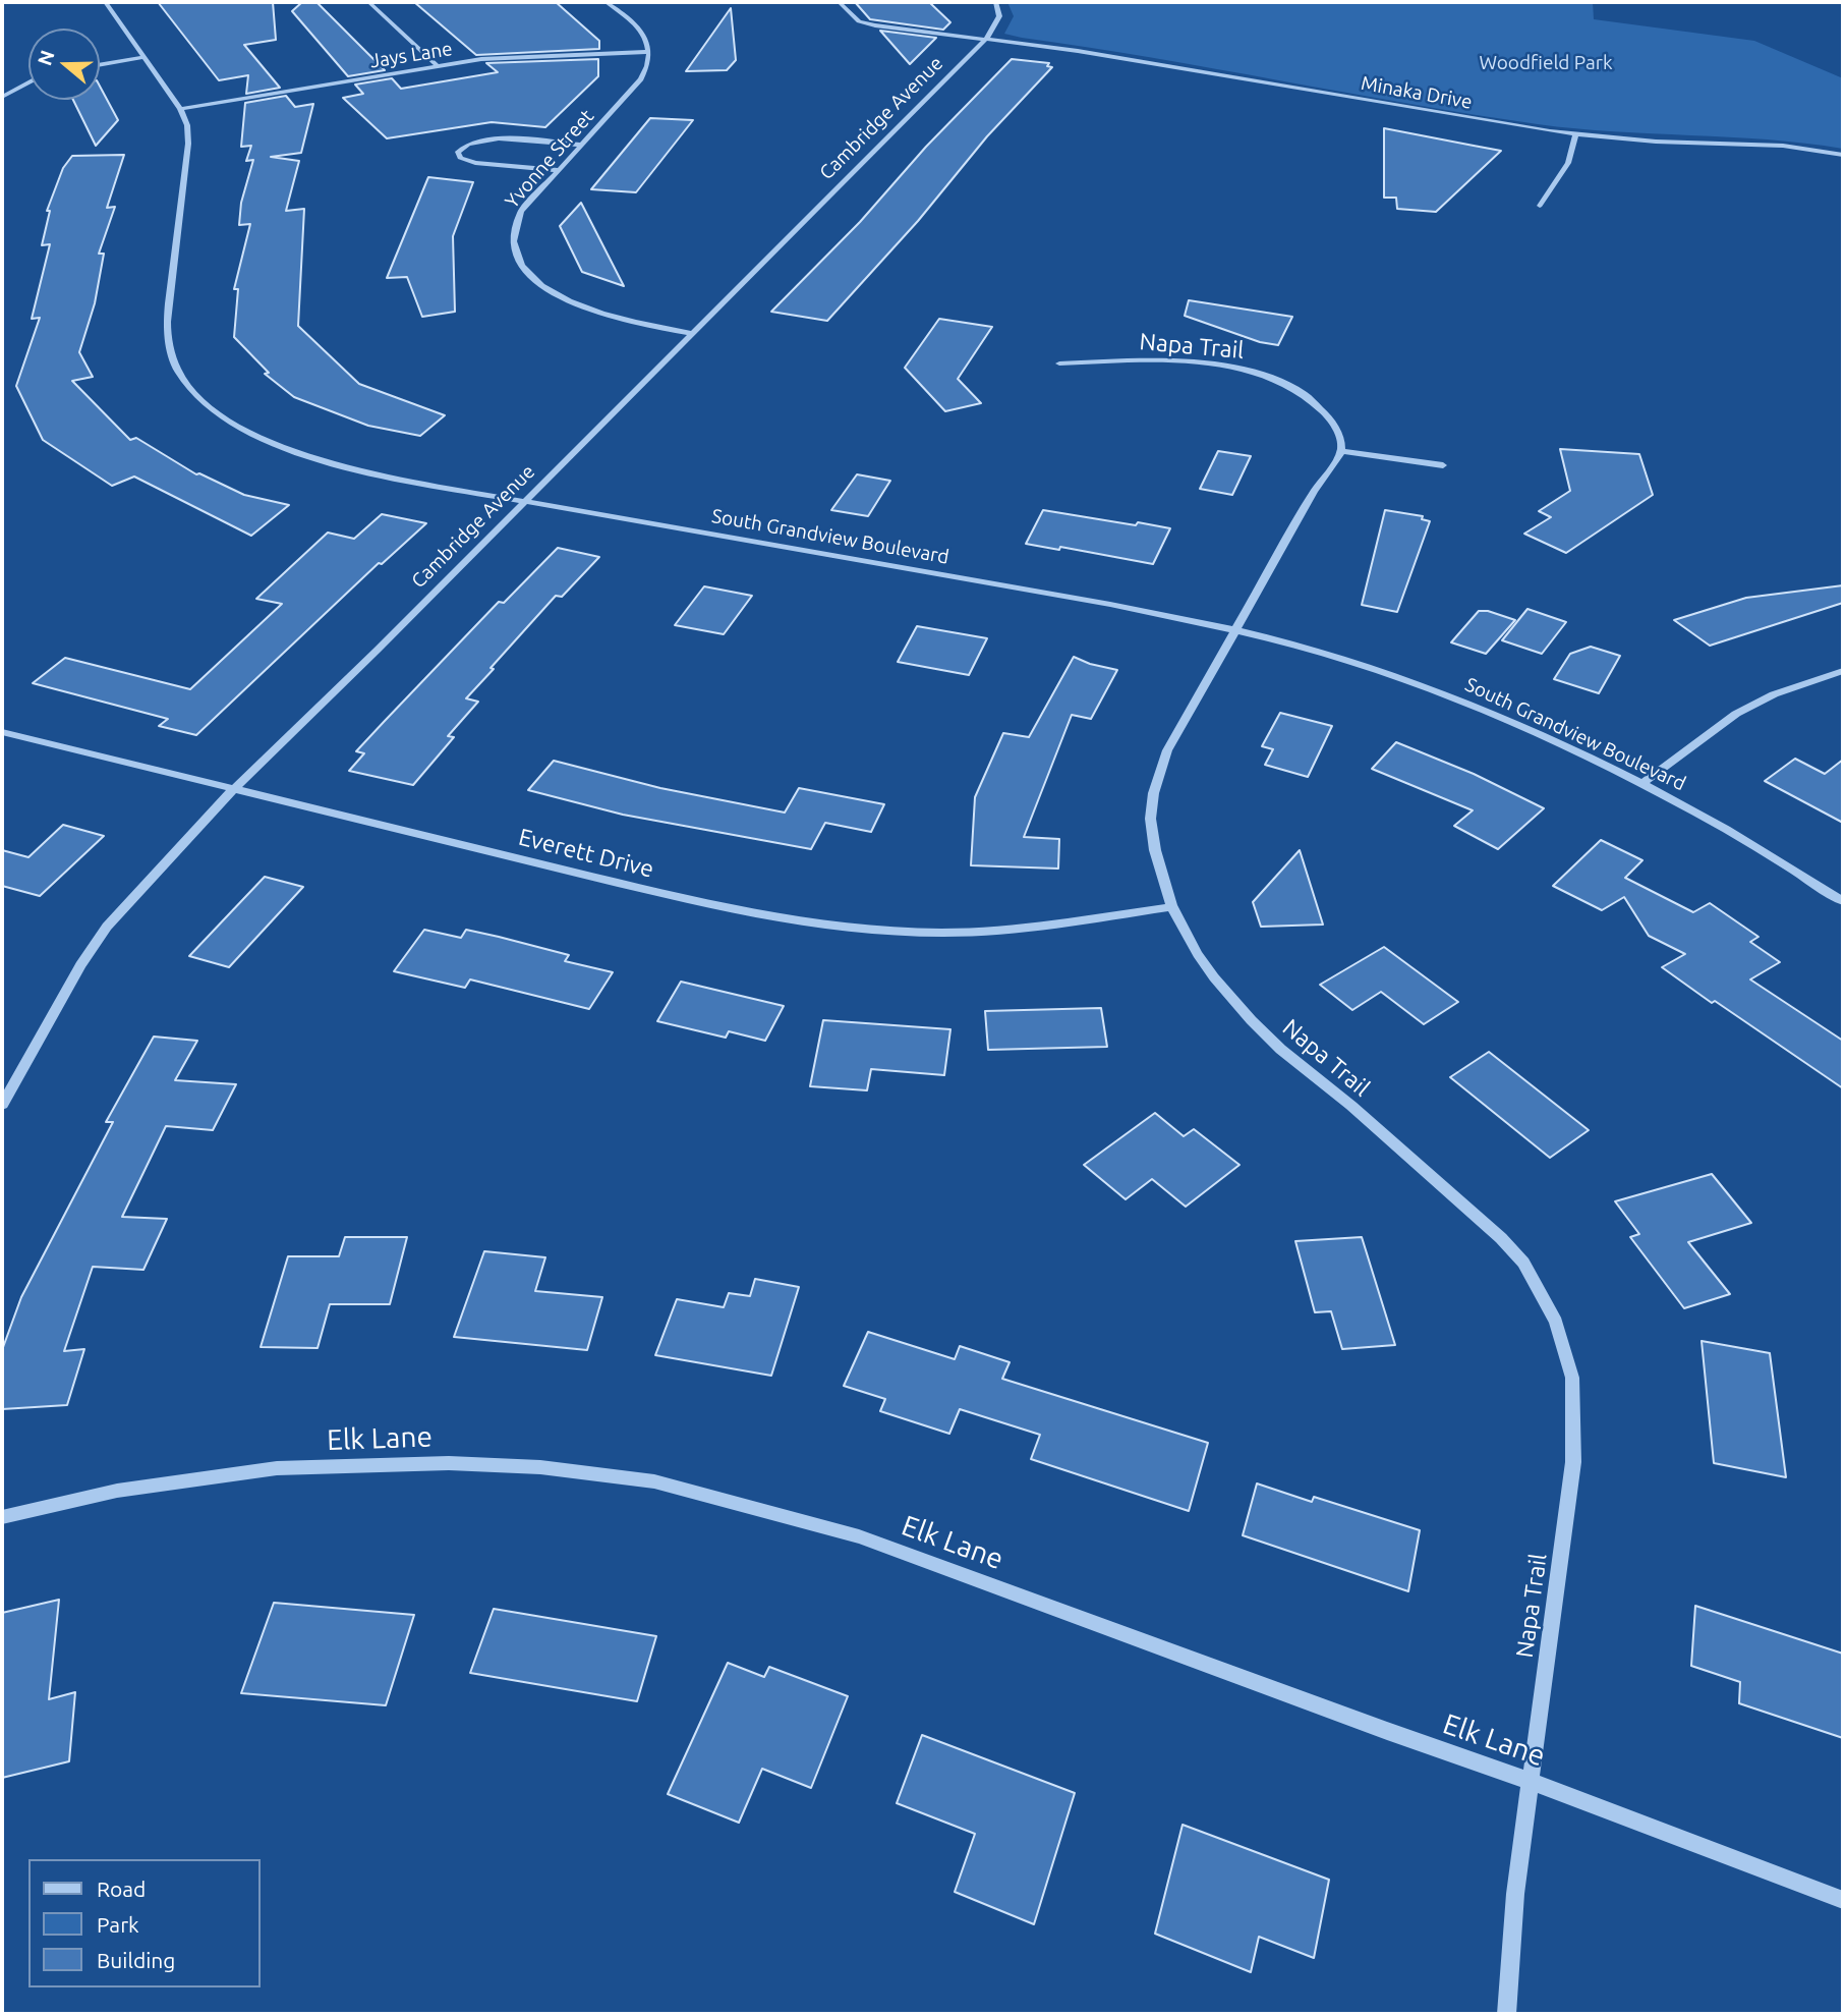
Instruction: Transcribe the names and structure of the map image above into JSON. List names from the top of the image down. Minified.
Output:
{"streets":{"street":["Jays Lane","Minaka Drive","Cambridge Avenue","Yvonne Street","Napa Trail","South Grandview Boulevard","Everett Drive","Elk Lane"]},"crossings":[["Jays Lane","Yvonne Street"],["Jays Lane","South Grandview Boulevard"],["Minaka Drive","Cambridge Avenue"],["Cambridge Avenue","Yvonne Street"],["Cambridge Avenue","South Grandview Boulevard"],["Cambridge Avenue","Everett Drive"],["Napa Trail","South Grandview Boulevard"],["Napa Trail","Everett Drive"],["Napa Trail","Elk Lane"]],"parks":["Woodfield Park"],"legend":["Road","Park","Building"],"north":"left"}
